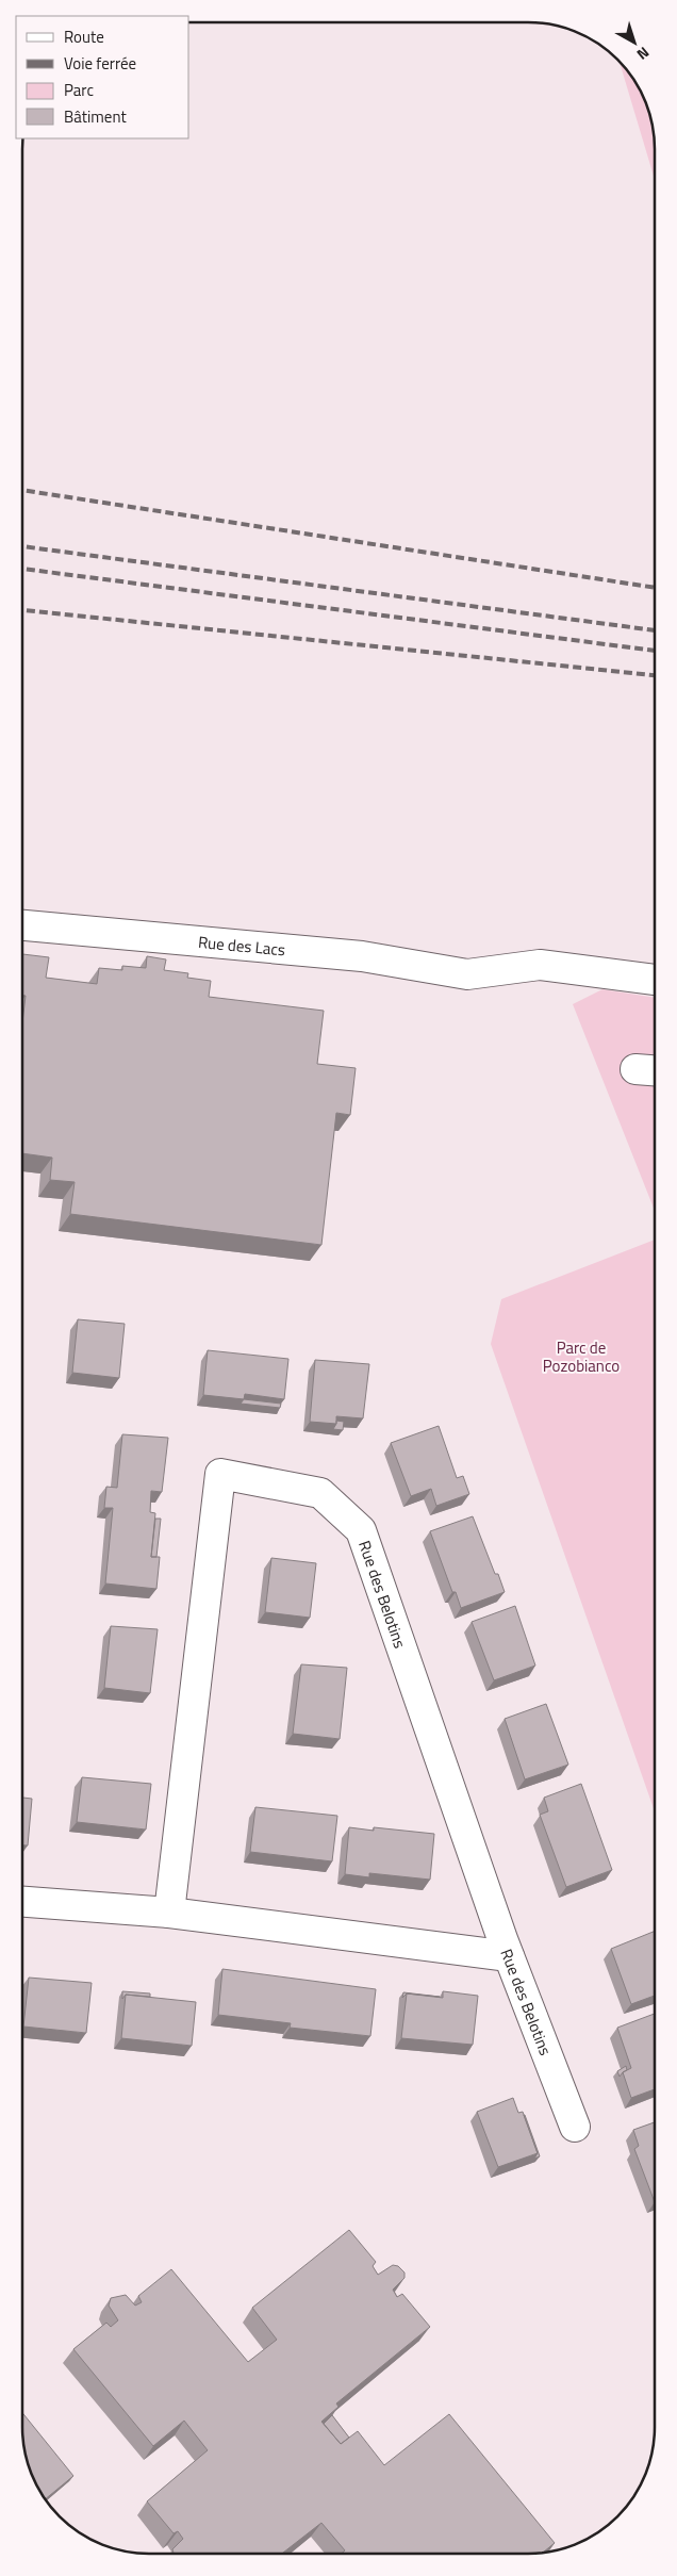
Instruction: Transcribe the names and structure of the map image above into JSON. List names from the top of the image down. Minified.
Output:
{"streets":{"street":["Rue des Lacs","Rue des Belotins"]},"parks":["Parc de Pozobianco"],"legend":["Route","Voie ferrée","Parc","Bâtiment"],"north":"bottom right"}
